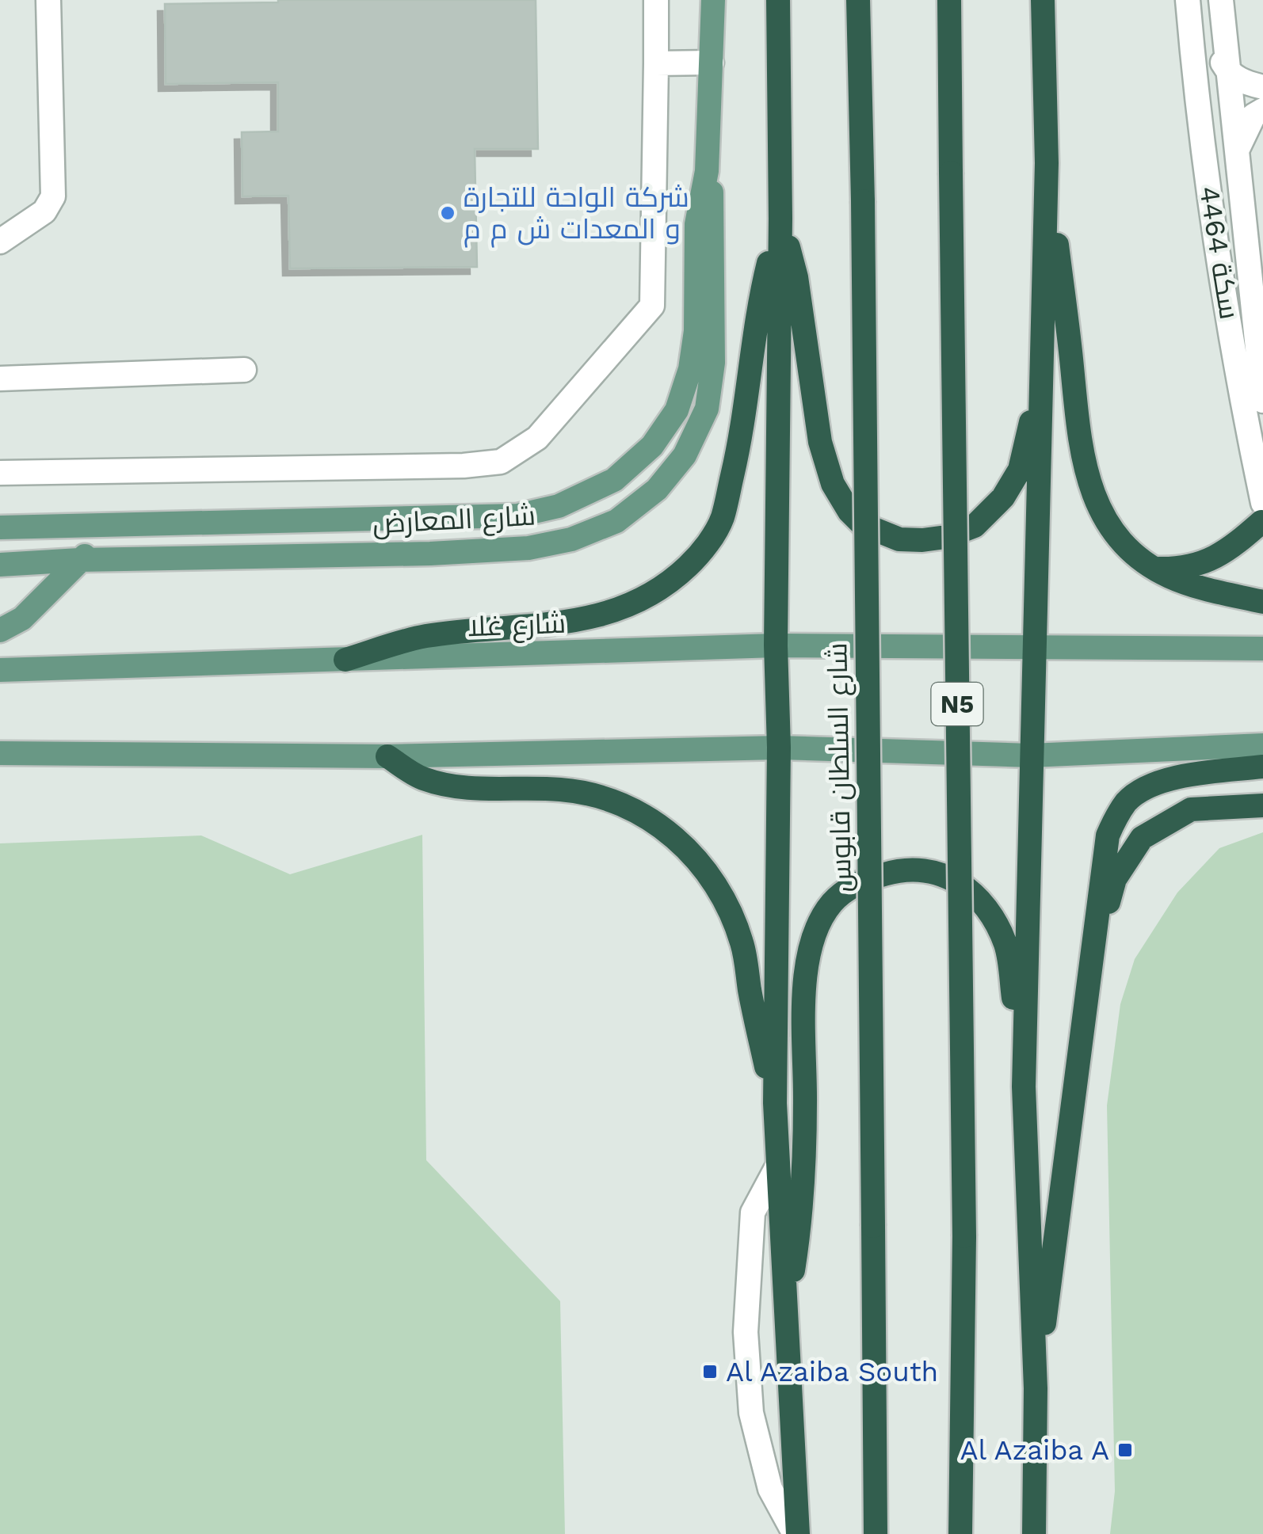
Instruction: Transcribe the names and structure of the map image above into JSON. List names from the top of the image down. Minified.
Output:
{"streets":{"highway":["N5","شارع السلطان قابوس"],"main road":["شارع المعارض","شارع غلا"],"street":["سكة 4464"]},"places":{"other":["شركة الواحة للتجارة و المعدات ش م م"],"transit":["Al Azaiba South","Al Azaiba A"]}}
